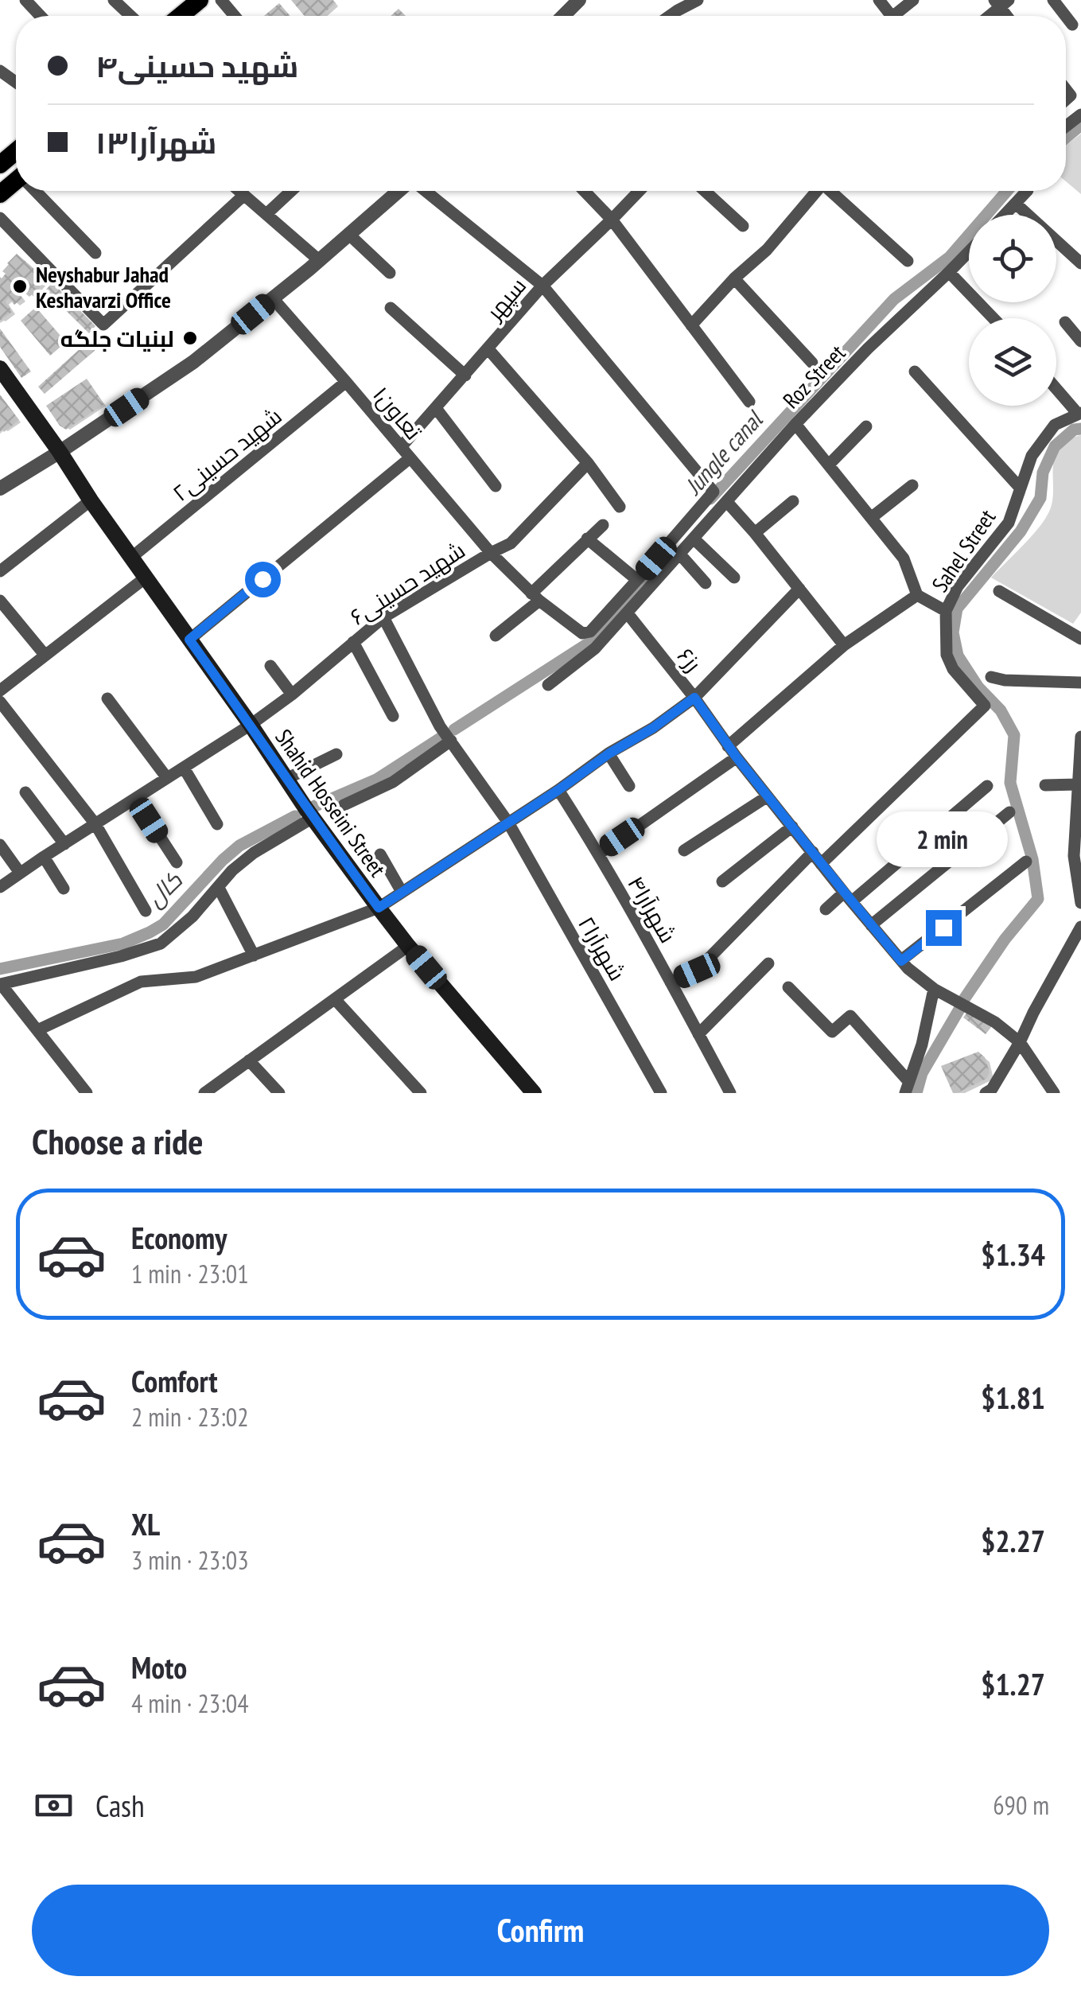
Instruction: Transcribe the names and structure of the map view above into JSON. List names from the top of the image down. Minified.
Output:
{"streets":{"main road":["Shahid Hosseini Street"],"street":["سپهر","Roz Street","تعاون۱","شهید حسینی۲","Sahel Street","شهید حسینی۶","رز۶","شهرآرا۴","شهرآرا۲"]},"crossings":[["سپهر","تعاون۱"],["سپهر","Shahid Hosseini Street"],["Roz Street","رز۶"],["تعاون۱","شهید حسینی۲"],["تعاون۱","شهید حسینی۶"],["شهید حسینی۲","Shahid Hosseini Street"],["شهید حسینی۶","Shahid Hosseini Street"],["شهید حسینی۶","شهرآرا۲"]],"water":["Jungle canal","کال"],"places":["Neyshabur Jahad Keshavarzi Office","لبنیات جلگه"],"page":{"banner":["شهید حسینی۴","شهرآرا۱۳"],"bubble":"2 min","heading":"Choose a ride","list":[{"name":"Economy","note":"1 min · 23:01","value":"$1.34"},{"name":"Comfort","note":"2 min · 23:02","value":"$1.81"},{"name":"XL","note":"3 min · 23:03","value":"$2.27"},{"name":"Moto","note":"4 min · 23:04","value":"$1.27"}],"pay":["Cash","690 m"],"buttons":"Confirm"}}
